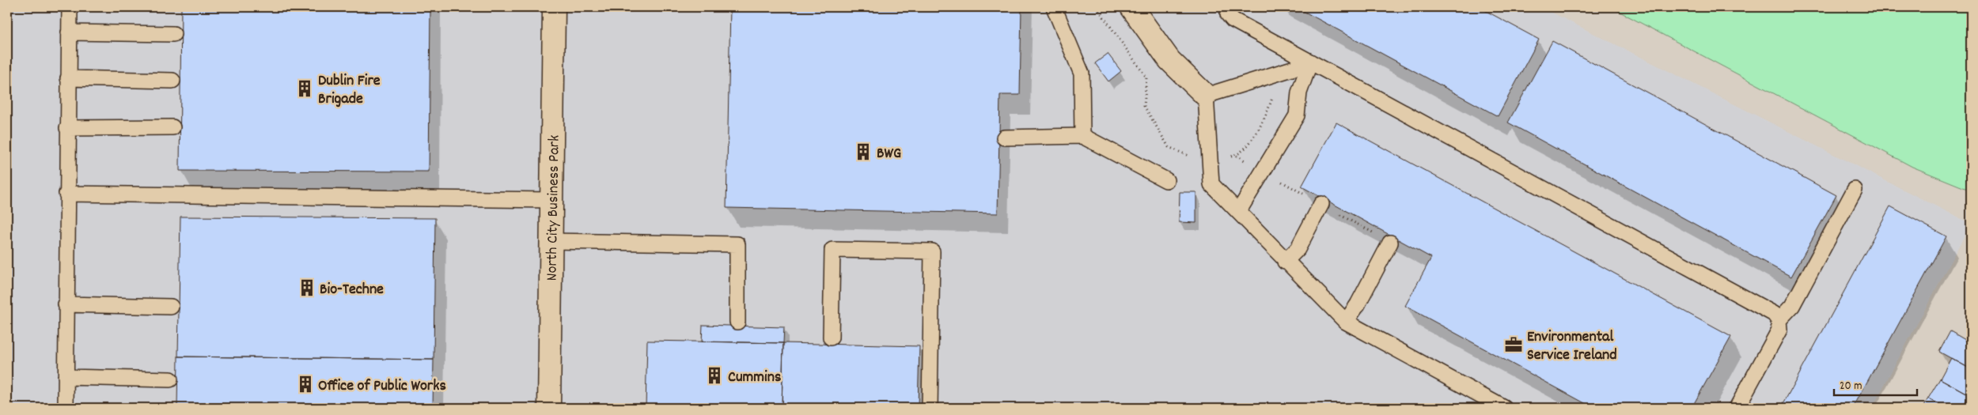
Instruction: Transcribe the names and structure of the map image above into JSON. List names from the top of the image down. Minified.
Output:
{"streets":{"street":["North City Business Park"]},"places":{"building":["Dublin Fire Brigade","BWG","Bio-Techne","Cummins","Office of Public Works"],"office":["Environmental Service Ireland"]},"scale_bar":"20 m"}
